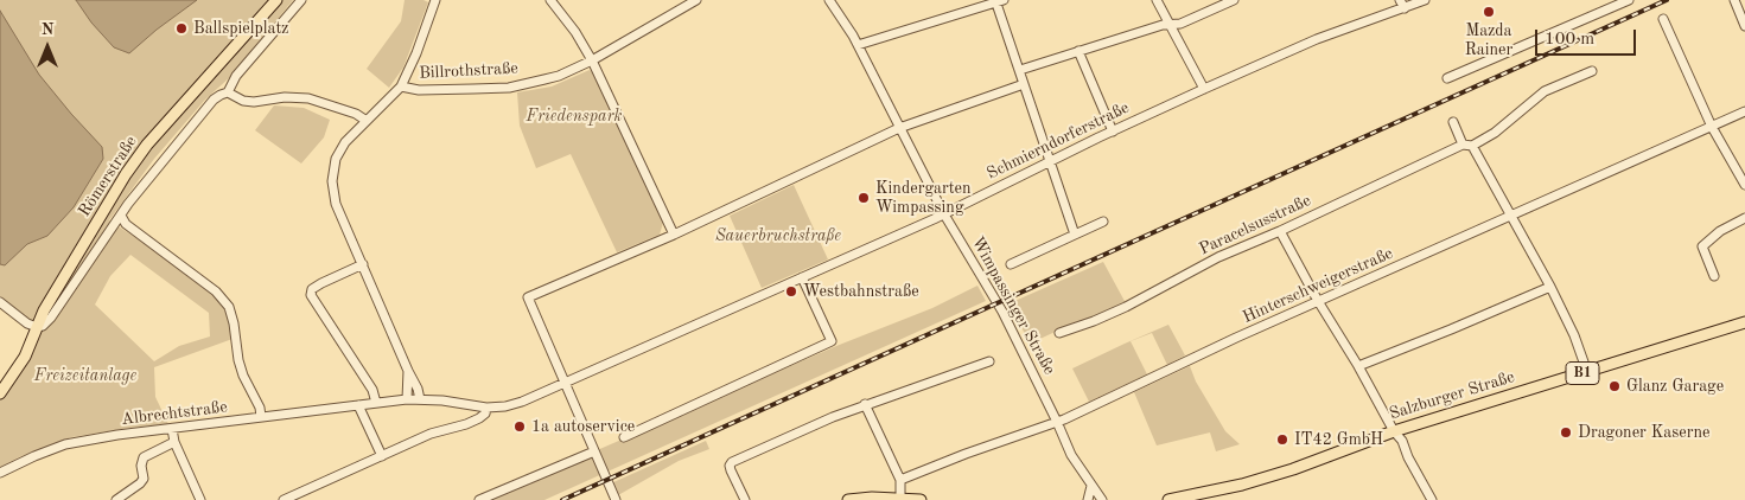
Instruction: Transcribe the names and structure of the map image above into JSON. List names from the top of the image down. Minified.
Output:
{"streets":{"main road":["Römerstraße","B1","Salzburger Straße"],"street":["Billrothstraße","Schmierndorferstraße","Paracelsusstraße","Hinterschweigerstraße","Wimpassinger Straße","Albrechtstraße"]},"crossings":[["Schmierndorferstraße","Wimpassinger Straße"],["Schmierndorferstraße","Albrechtstraße"],["Hinterschweigerstraße","Wimpassinger Straße"]],"parks":["Friedenspark","Sauerbruchstraße","Freizeitanlage"],"places":["Mazda Rainer","Ballspielplatz","Kindergarten Wimpassing","Westbahnstraße","Glanz Garage","1a autoservice","Dragoner Kaserne","IT42 GmbH"],"scale_bar":"100 m","north":"top"}
